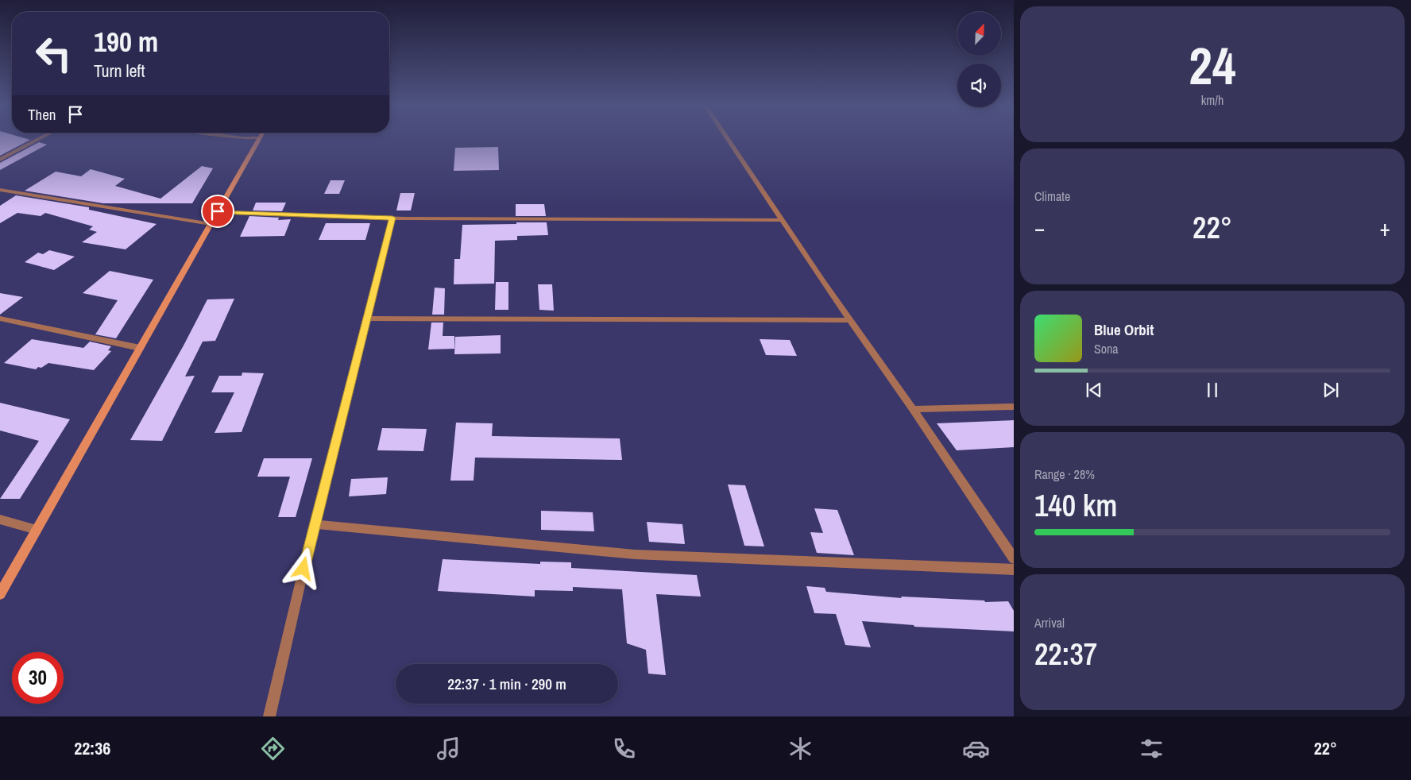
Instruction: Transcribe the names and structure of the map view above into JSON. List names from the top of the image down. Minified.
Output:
{"north":"top right","page":{"tile":[["24","km/h"],"Climate",["Range · 28%","140 km"],["Arrival","22:37"]],"turn":["190 m","Turn left"],"then":"Then","heat":["−","22°","+"],"song":["Blue Orbit","Sona"],"limit":"30","trip":"22:37 · 1 min · 290 m","tabs":["22:36","22°"]}}
